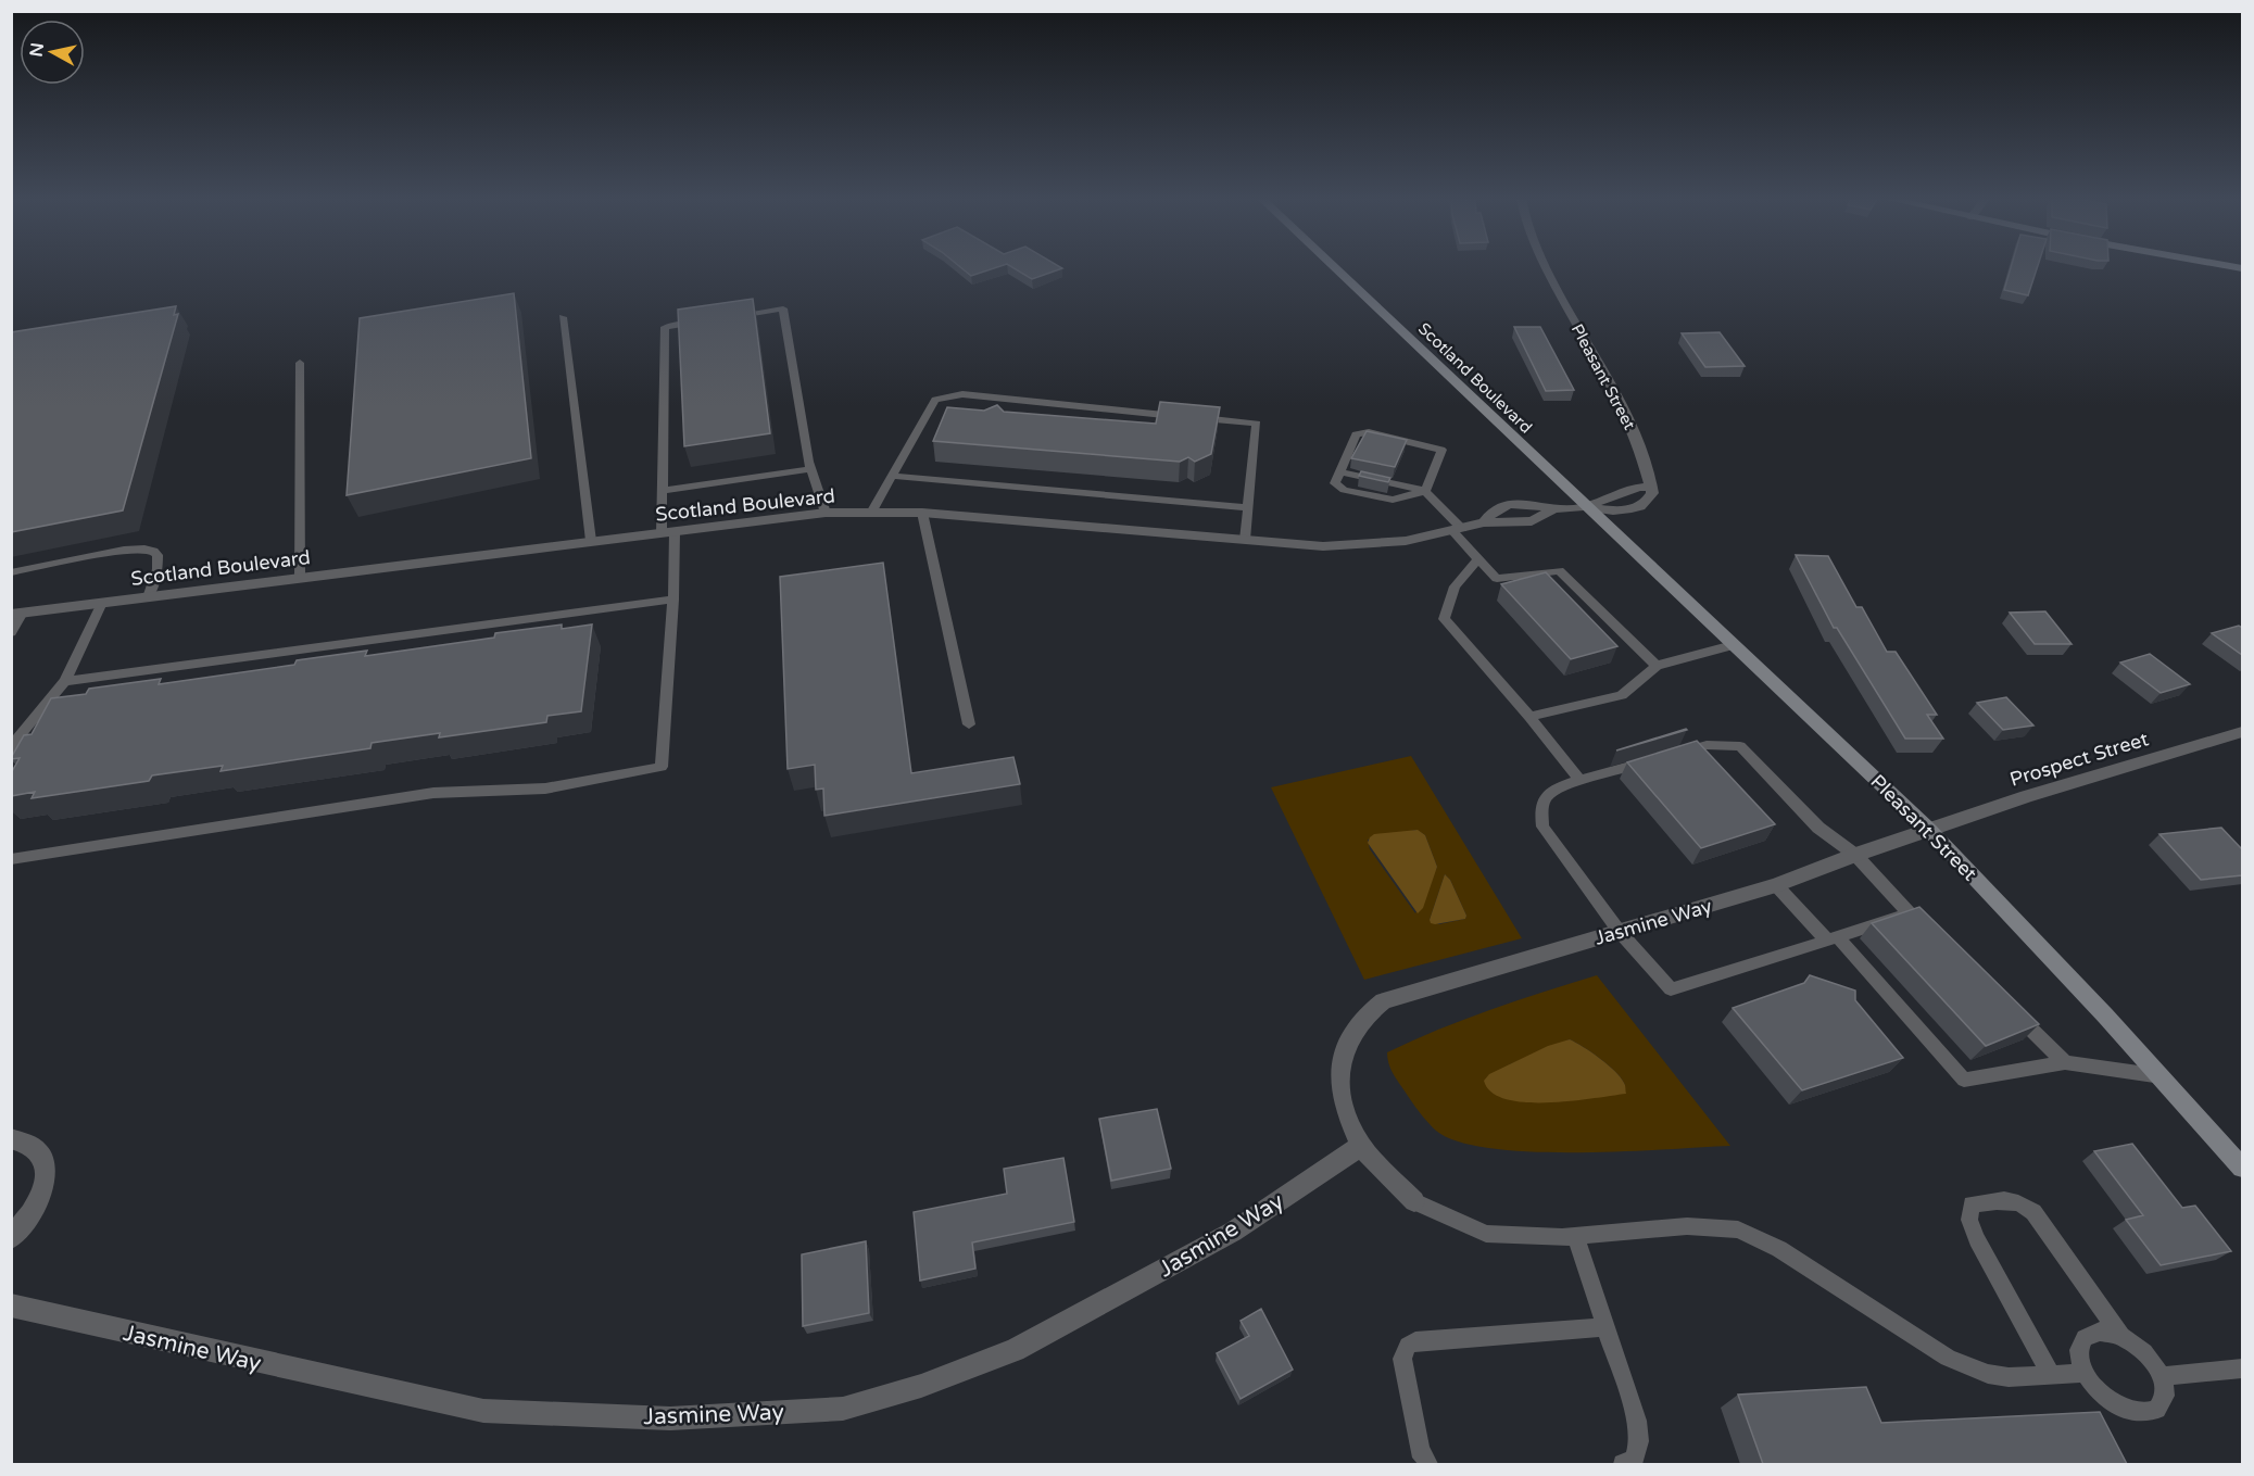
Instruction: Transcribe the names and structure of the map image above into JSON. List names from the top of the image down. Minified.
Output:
{"streets":{"main road":["Pleasant Street","Scotland Boulevard"],"street":["Prospect Street","Jasmine Way"]},"crossings":[["Pleasant Street","Scotland Boulevard"],["Pleasant Street","Prospect Street"],["Pleasant Street","Jasmine Way"],["Prospect Street","Jasmine Way"]],"north":"left"}
